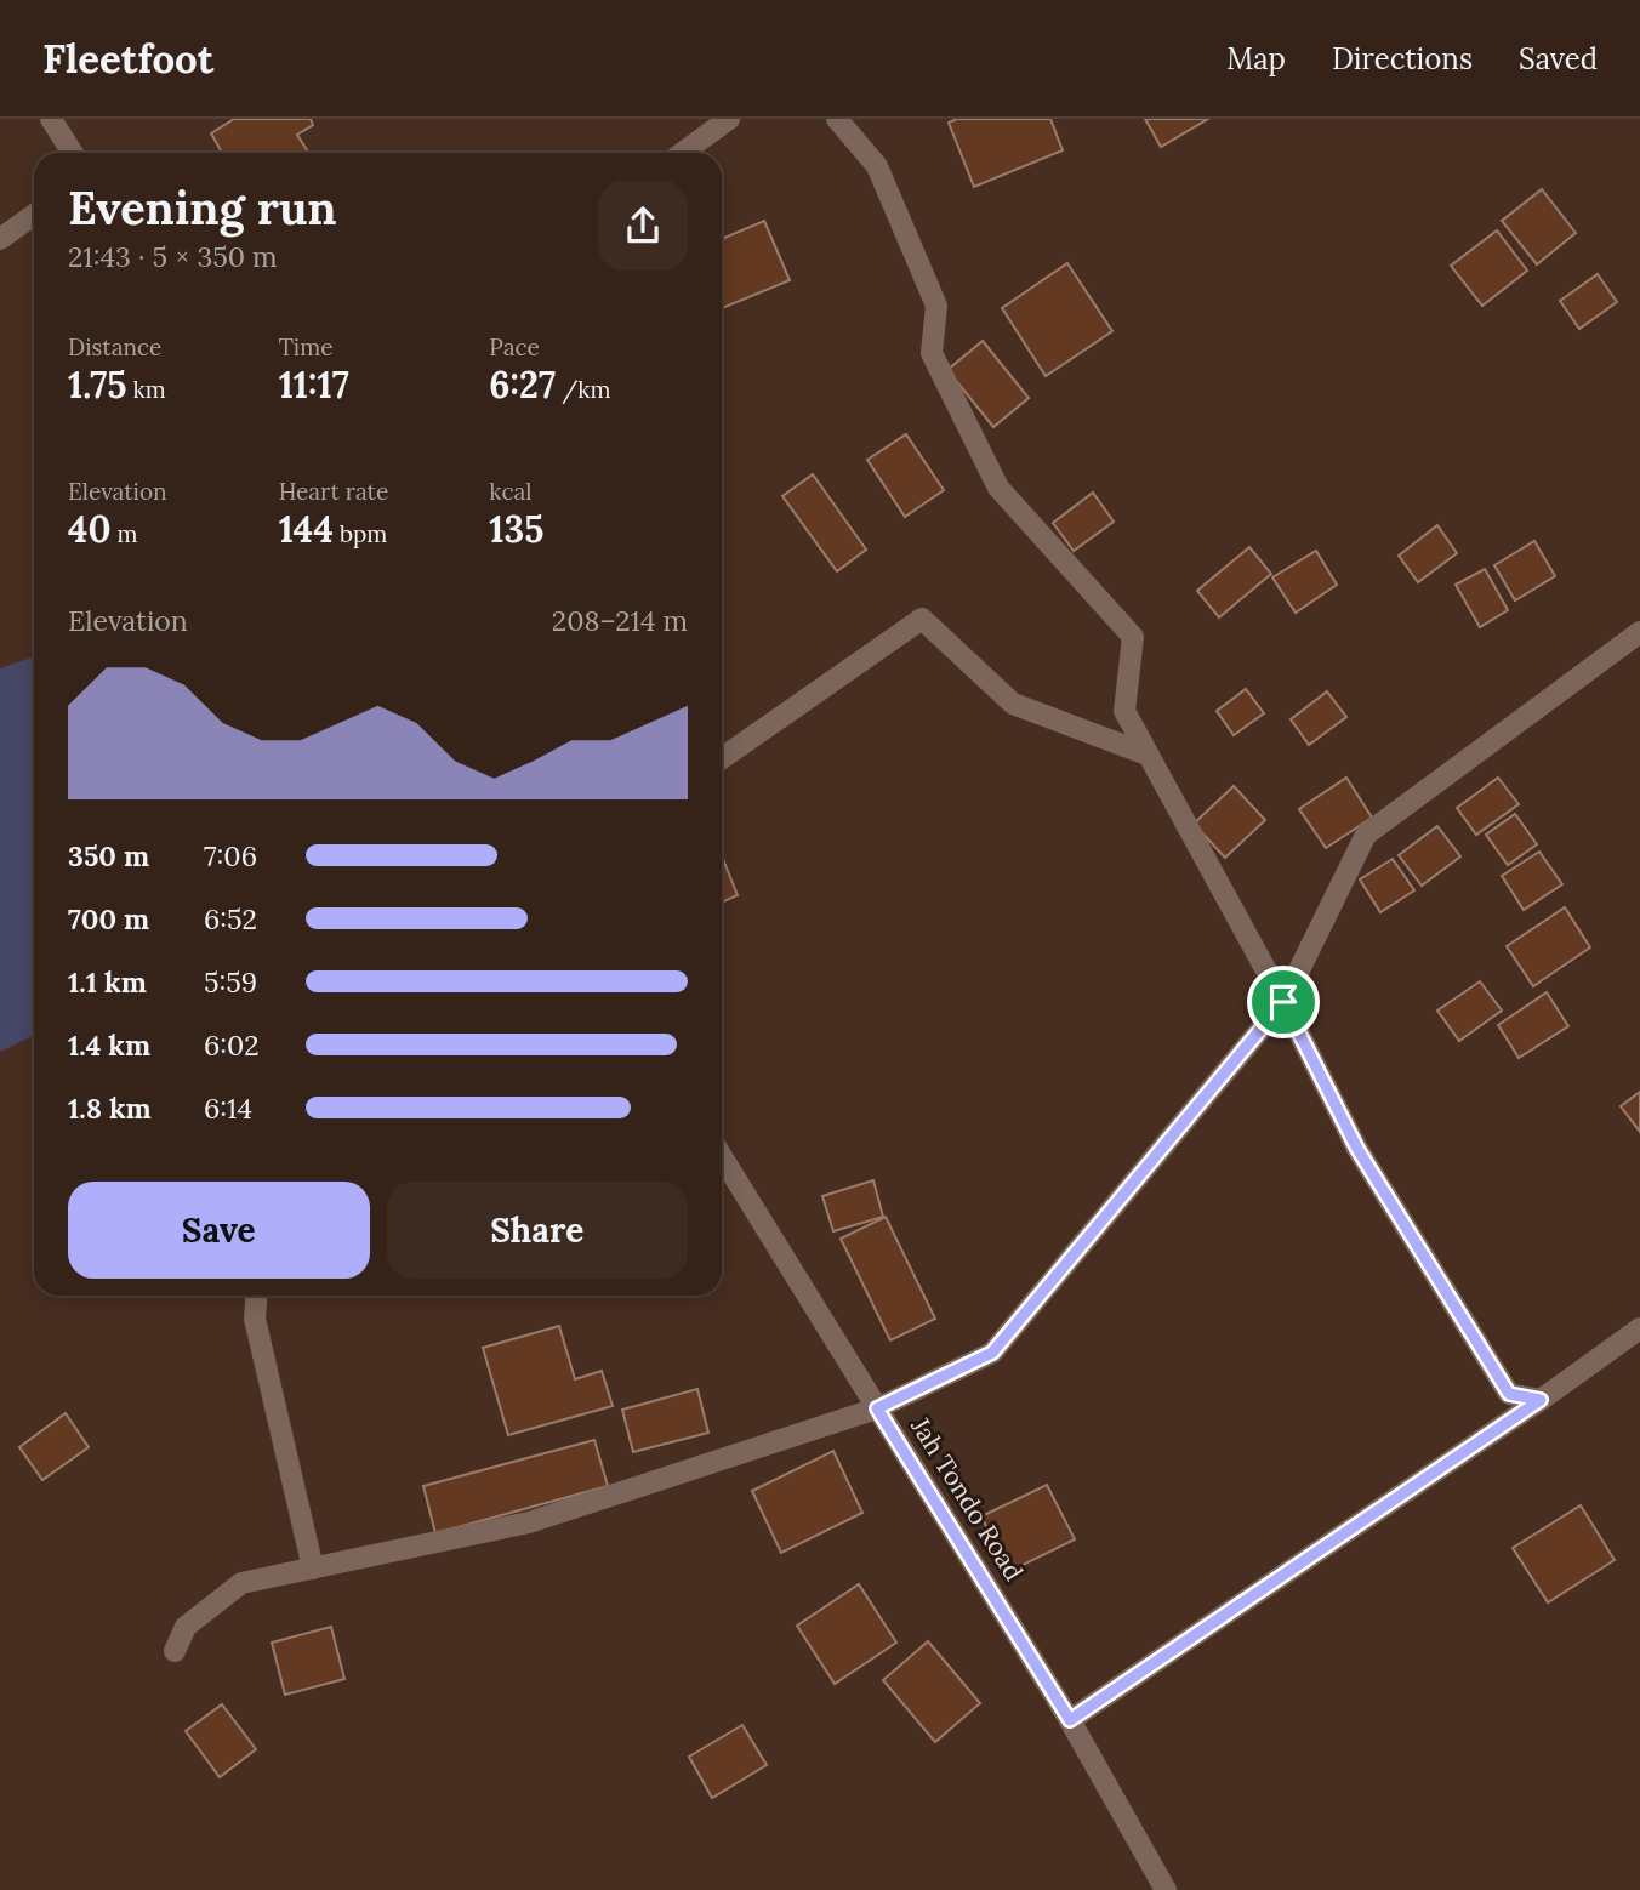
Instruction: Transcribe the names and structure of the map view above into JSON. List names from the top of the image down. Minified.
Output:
{"streets":{"street":["Jah Tondo Road"]},"page":{"header":"Fleetfoot","nav":["Map","Directions","Saved"],"heading":["Evening run","21:43 · 5 × 350 m"],"stats":[["Distance","1.75 km"],["Time","11:17"],["Pace","6:27 /km"],["Elevation","40 m"],["Heart rate","144 bpm"],["kcal","135"]],"chart":["Elevation","208–214 m"],"list":[{"name":"350 m","note":"7:06"},{"name":"700 m","note":"6:52"},{"name":"1.1 km","note":"5:59"},{"name":"1.4 km","note":"6:02"},{"name":"1.8 km","note":"6:14"}],"buttons":["Save","Share"]}}
